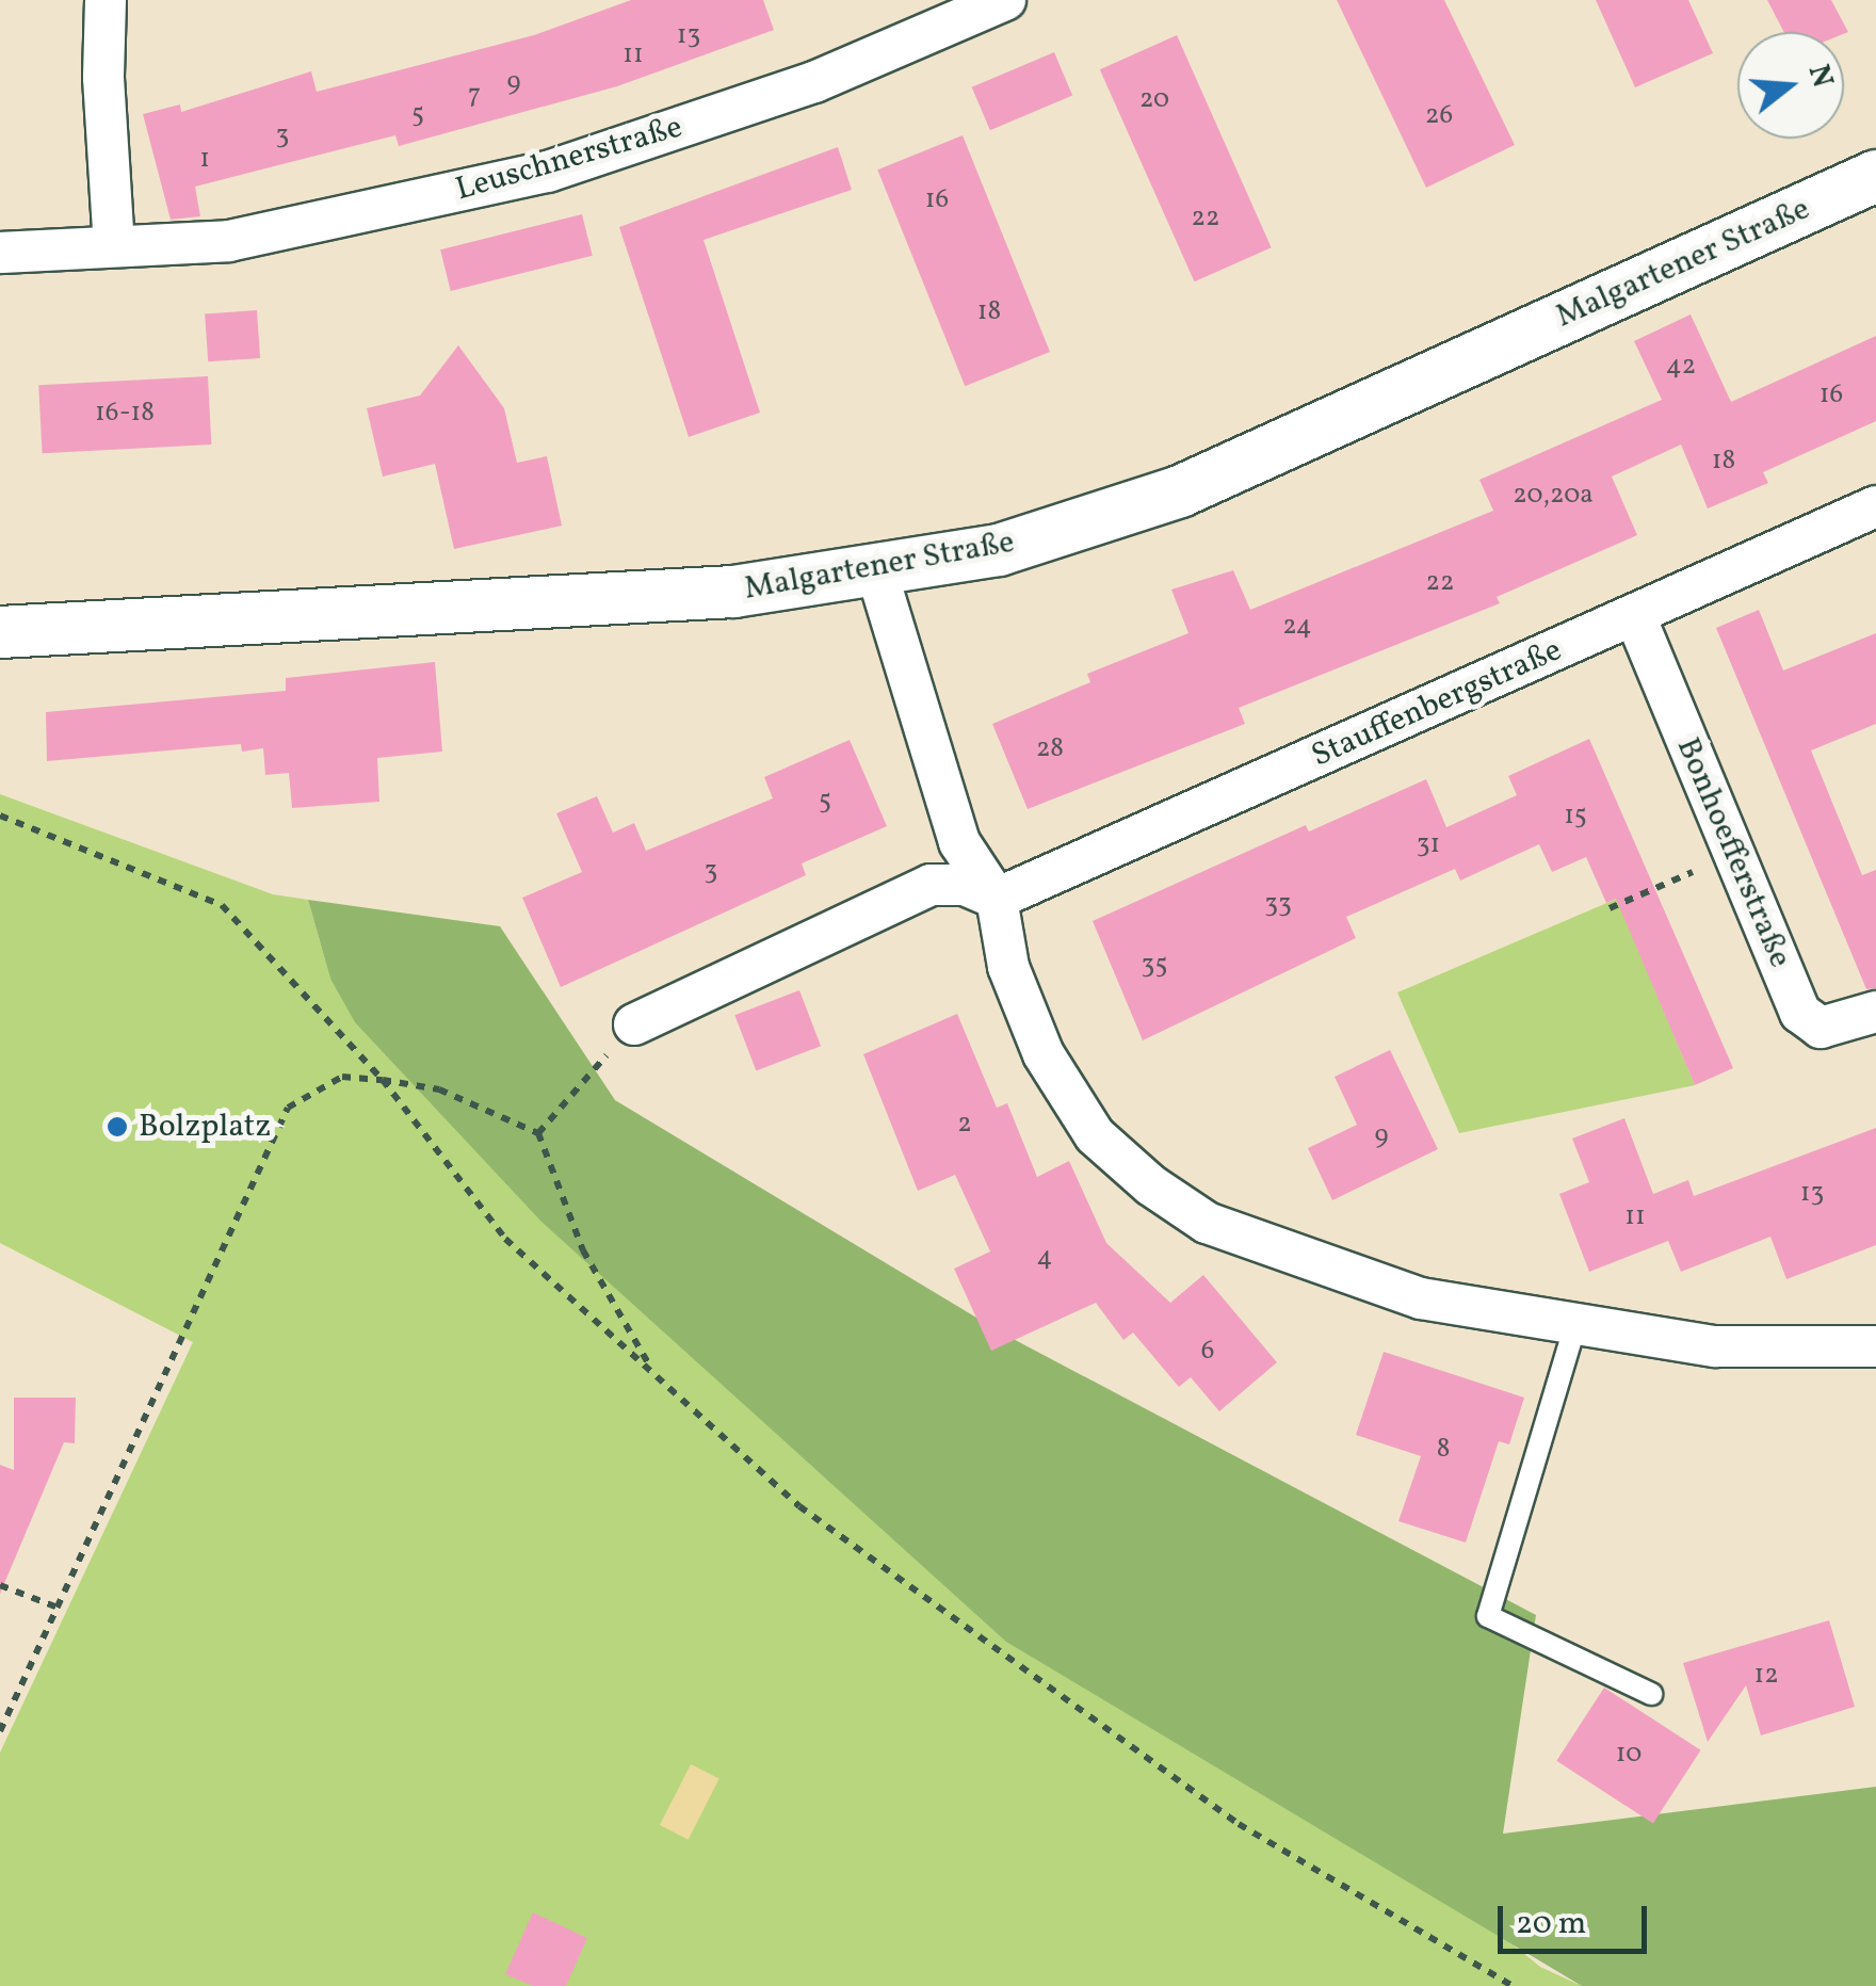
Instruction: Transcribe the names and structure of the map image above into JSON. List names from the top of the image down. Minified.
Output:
{"streets":{"street":["Leuschnerstraße","Malgartener Straße","Stauffenbergstraße","Bonhoefferstraße"]},"crossings":[["Stauffenbergstraße","Bonhoefferstraße"]],"places":["Bolzplatz"],"house_numbers":["13","11","9","7","20","5","26","3","1","16","22","18","42","16","16-18","18","20,20a","22","24","28","5","15","31","3","33","35","2","9","13","11","4","6","8","12","10"],"scale_bar":"20 m","north":"right"}
